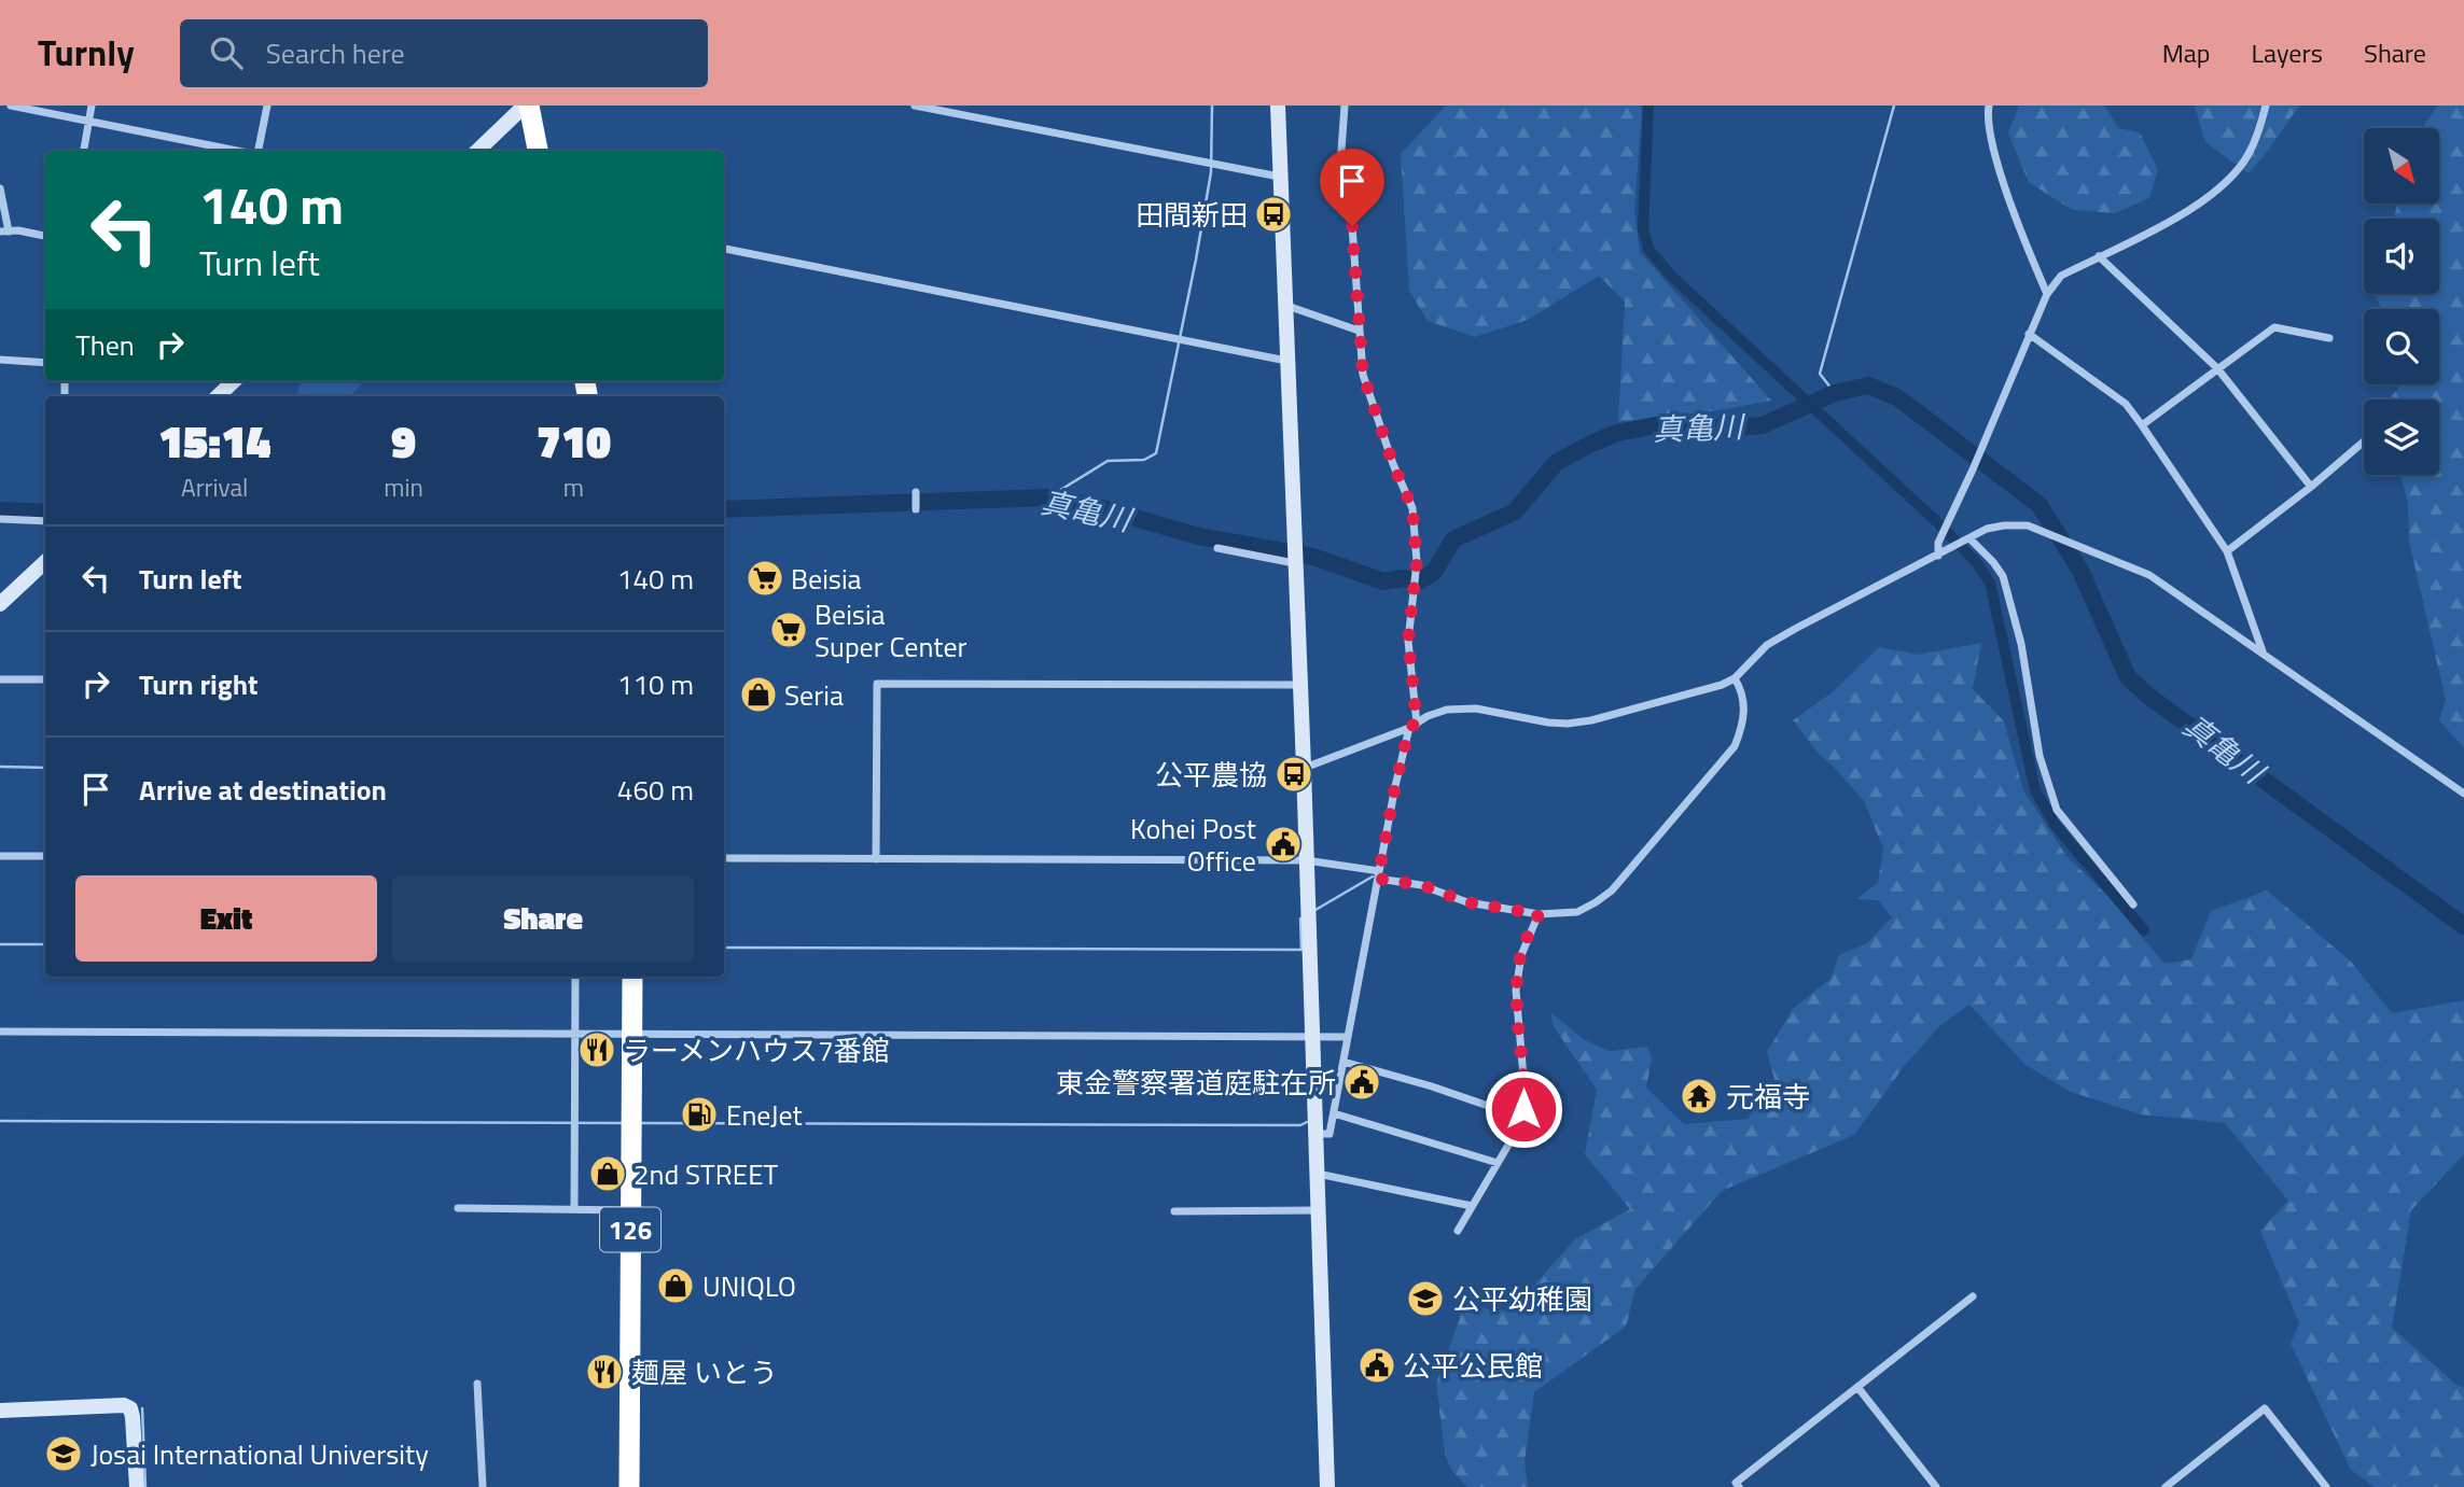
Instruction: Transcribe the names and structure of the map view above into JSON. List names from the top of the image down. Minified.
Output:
{"streets":{"highway":["126"]},"water":["真亀川"],"places":{"bus stop":["田間新田","公平農協"],"supermarket":["Beisia","Beisia Super Center"],"shop":["Seria","2nd STREET","UNIQLO"],"public building":["Kohei Post Office","東金警察署道庭駐在所","公平公民館"],"restaurant":["ラーメンハウス7番館","麺屋 いとう"],"temple":["元福寺"],"fuel station":["EneJet"],"school or university":["公平幼稚園","Josai International University"]},"north":"bottom right","page":{"header":"Turnly","search":"Search here","nav":["Map","Layers","Share"],"turn":["140 m","Turn left"],"then":"Then","eta":["15:14","Arrival","9","min","710","m"],"list":[{"name":"Turn left","value":"140 m"},{"name":"Turn right","value":"110 m"},{"name":"Arrive at destination","value":"460 m"}],"buttons":["Exit","Share"]}}
